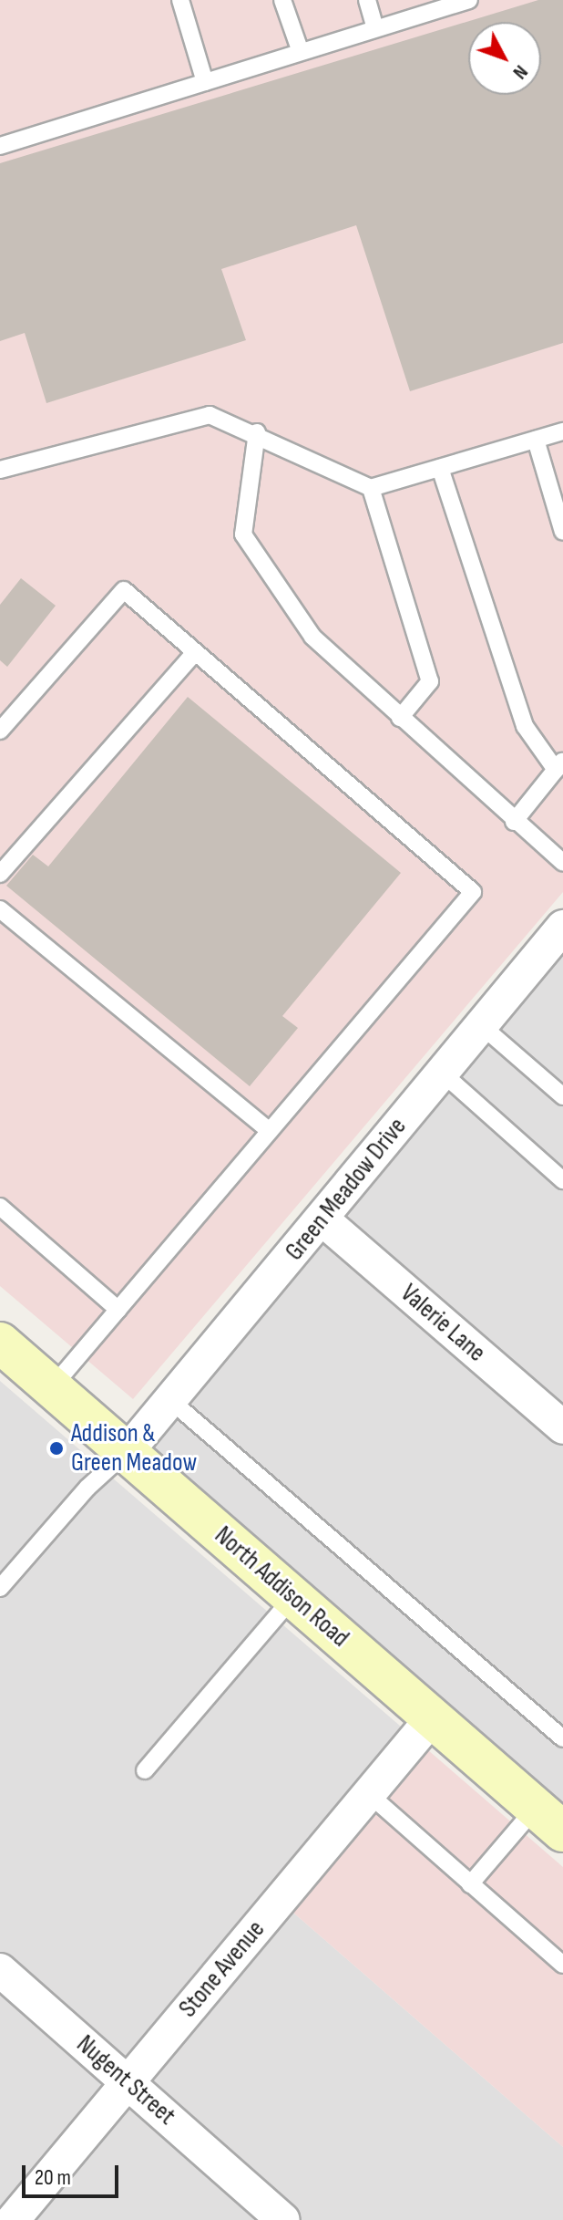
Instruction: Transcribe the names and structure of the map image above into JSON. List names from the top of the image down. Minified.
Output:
{"streets":{"street":["Green Meadow Drive","Valerie Lane","North Addison Road","Stone Avenue","Nugent Street"]},"crossings":[["Green Meadow Drive","Valerie Lane"],["Green Meadow Drive","North Addison Road"],["North Addison Road","Stone Avenue"],["Stone Avenue","Nugent Street"]],"places":["Addison & Green Meadow"],"scale_bar":"20 m","north":"bottom right"}
